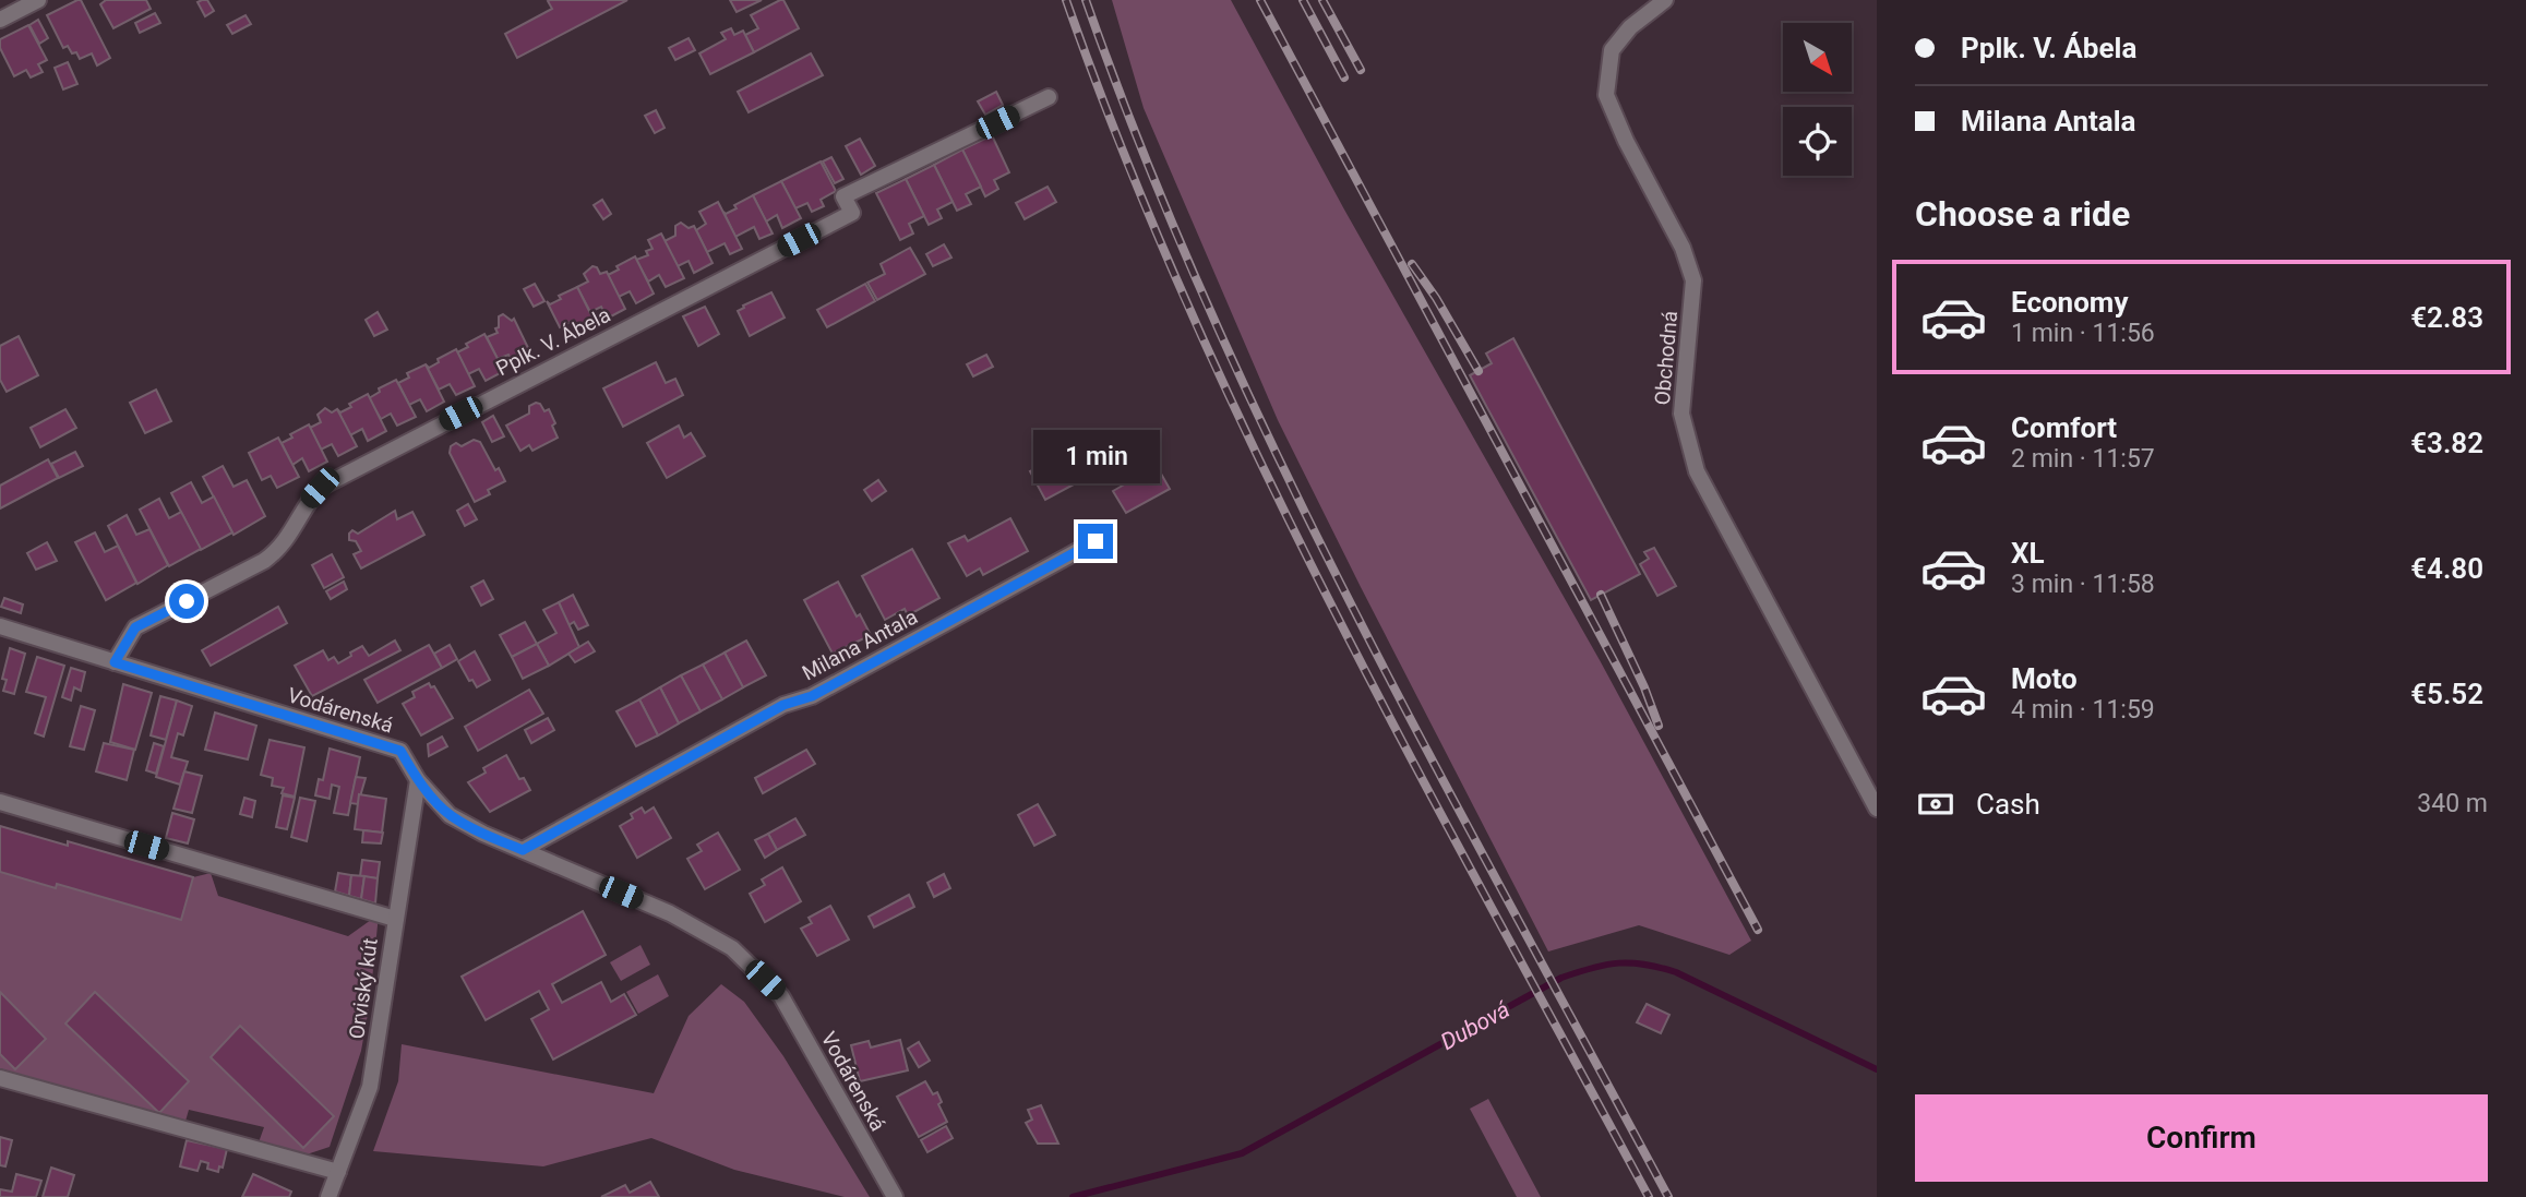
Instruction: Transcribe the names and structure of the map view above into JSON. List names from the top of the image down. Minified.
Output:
{"streets":{"street":["Pplk. V. Ábela","Obchodná","Milana Antala","Vodárenská","Orviský kút"]},"crossings":[["Pplk. V. Ábela","Vodárenská"],["Milana Antala","Vodárenská"],["Vodárenská","Orviský kút"]],"water":["Dubová"],"north":"bottom right","page":{"banner":["Pplk. V. Ábela","Milana Antala"],"heading":"Choose a ride","list":[{"name":"Economy","note":"1 min · 11:56","value":"€2.83"},{"name":"Comfort","note":"2 min · 11:57","value":"€3.82"},{"name":"XL","note":"3 min · 11:58","value":"€4.80"},{"name":"Moto","note":"4 min · 11:59","value":"€5.52"}],"bubble":"1 min","pay":["Cash","340 m"],"buttons":"Confirm"}}
